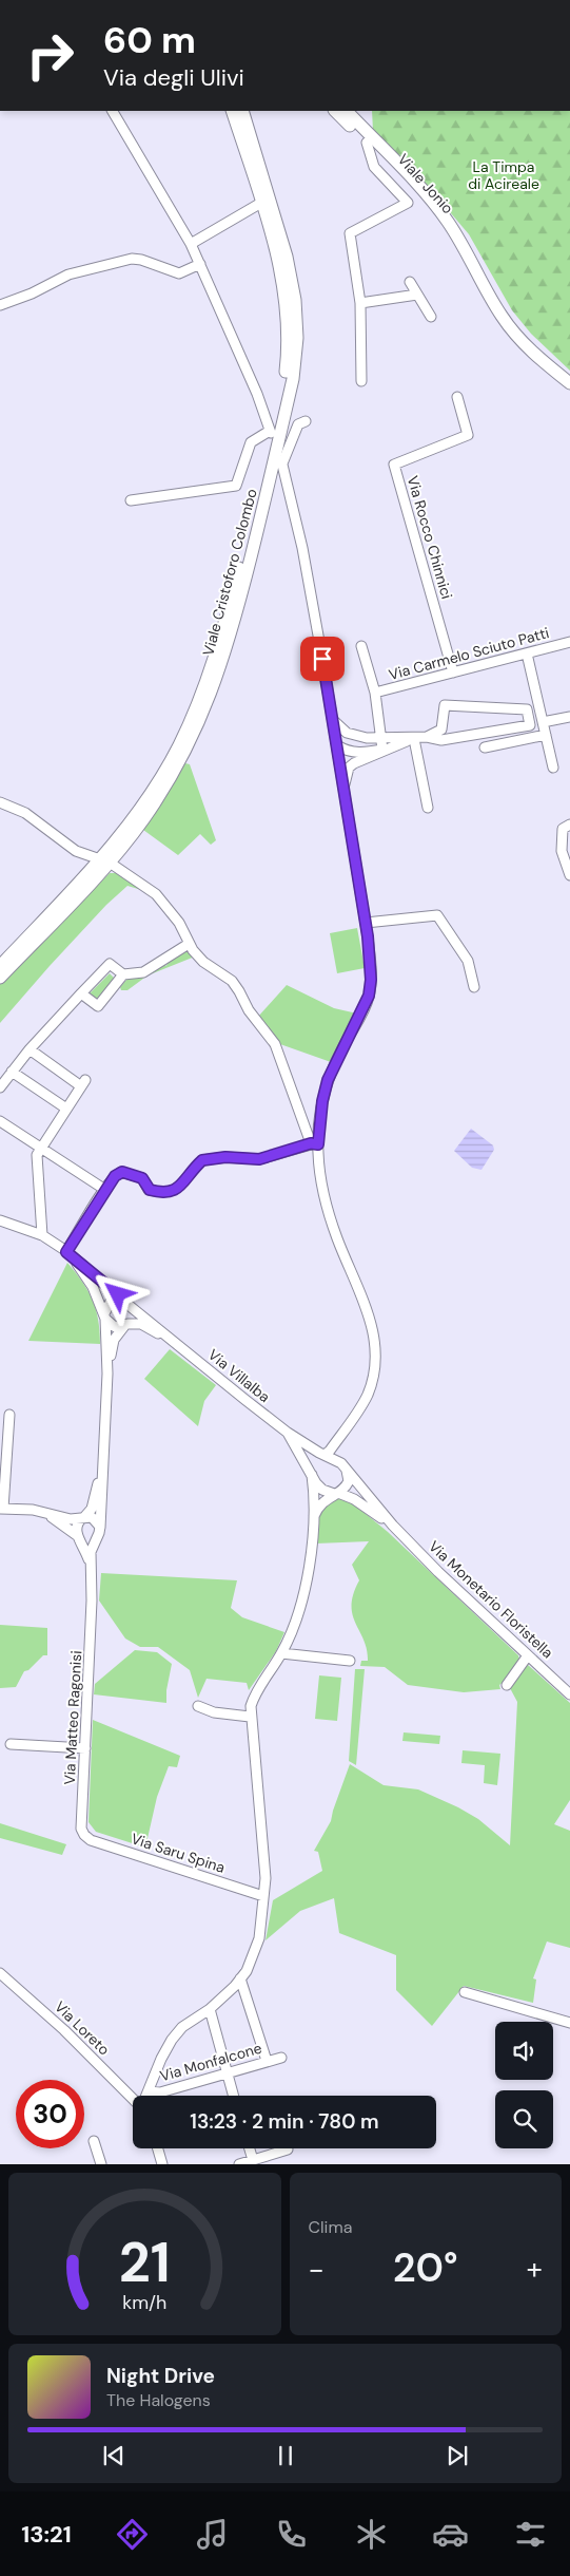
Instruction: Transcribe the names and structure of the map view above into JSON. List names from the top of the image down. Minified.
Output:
{"streets":{"main road":["Viale Jonio","Viale Cristoforo Colombo"],"street":["Via Rocco Chinnici","Via Carmelo Sciuto Patti","Via Villalba","Via Monetario Floristella","Via Matteo Ragonisi","Via Saru Spina","Via Loreto","Via Monfalcone"]},"crossings":[["Via Rocco Chinnici","Via Carmelo Sciuto Patti"],["Via Matteo Ragonisi","Via Saru Spina"]],"parks":["La Timpa di Acireale"],"page":{"turn":["60 m","Via degli Ulivi"],"limit":"30","trip":"13:23 · 2 min · 780 m","tile":"Clima","heat":["−","20°","+"],"song":["Night Drive","The Halogens"],"tabs":"13:21","gauge":["21","km/h"]}}
